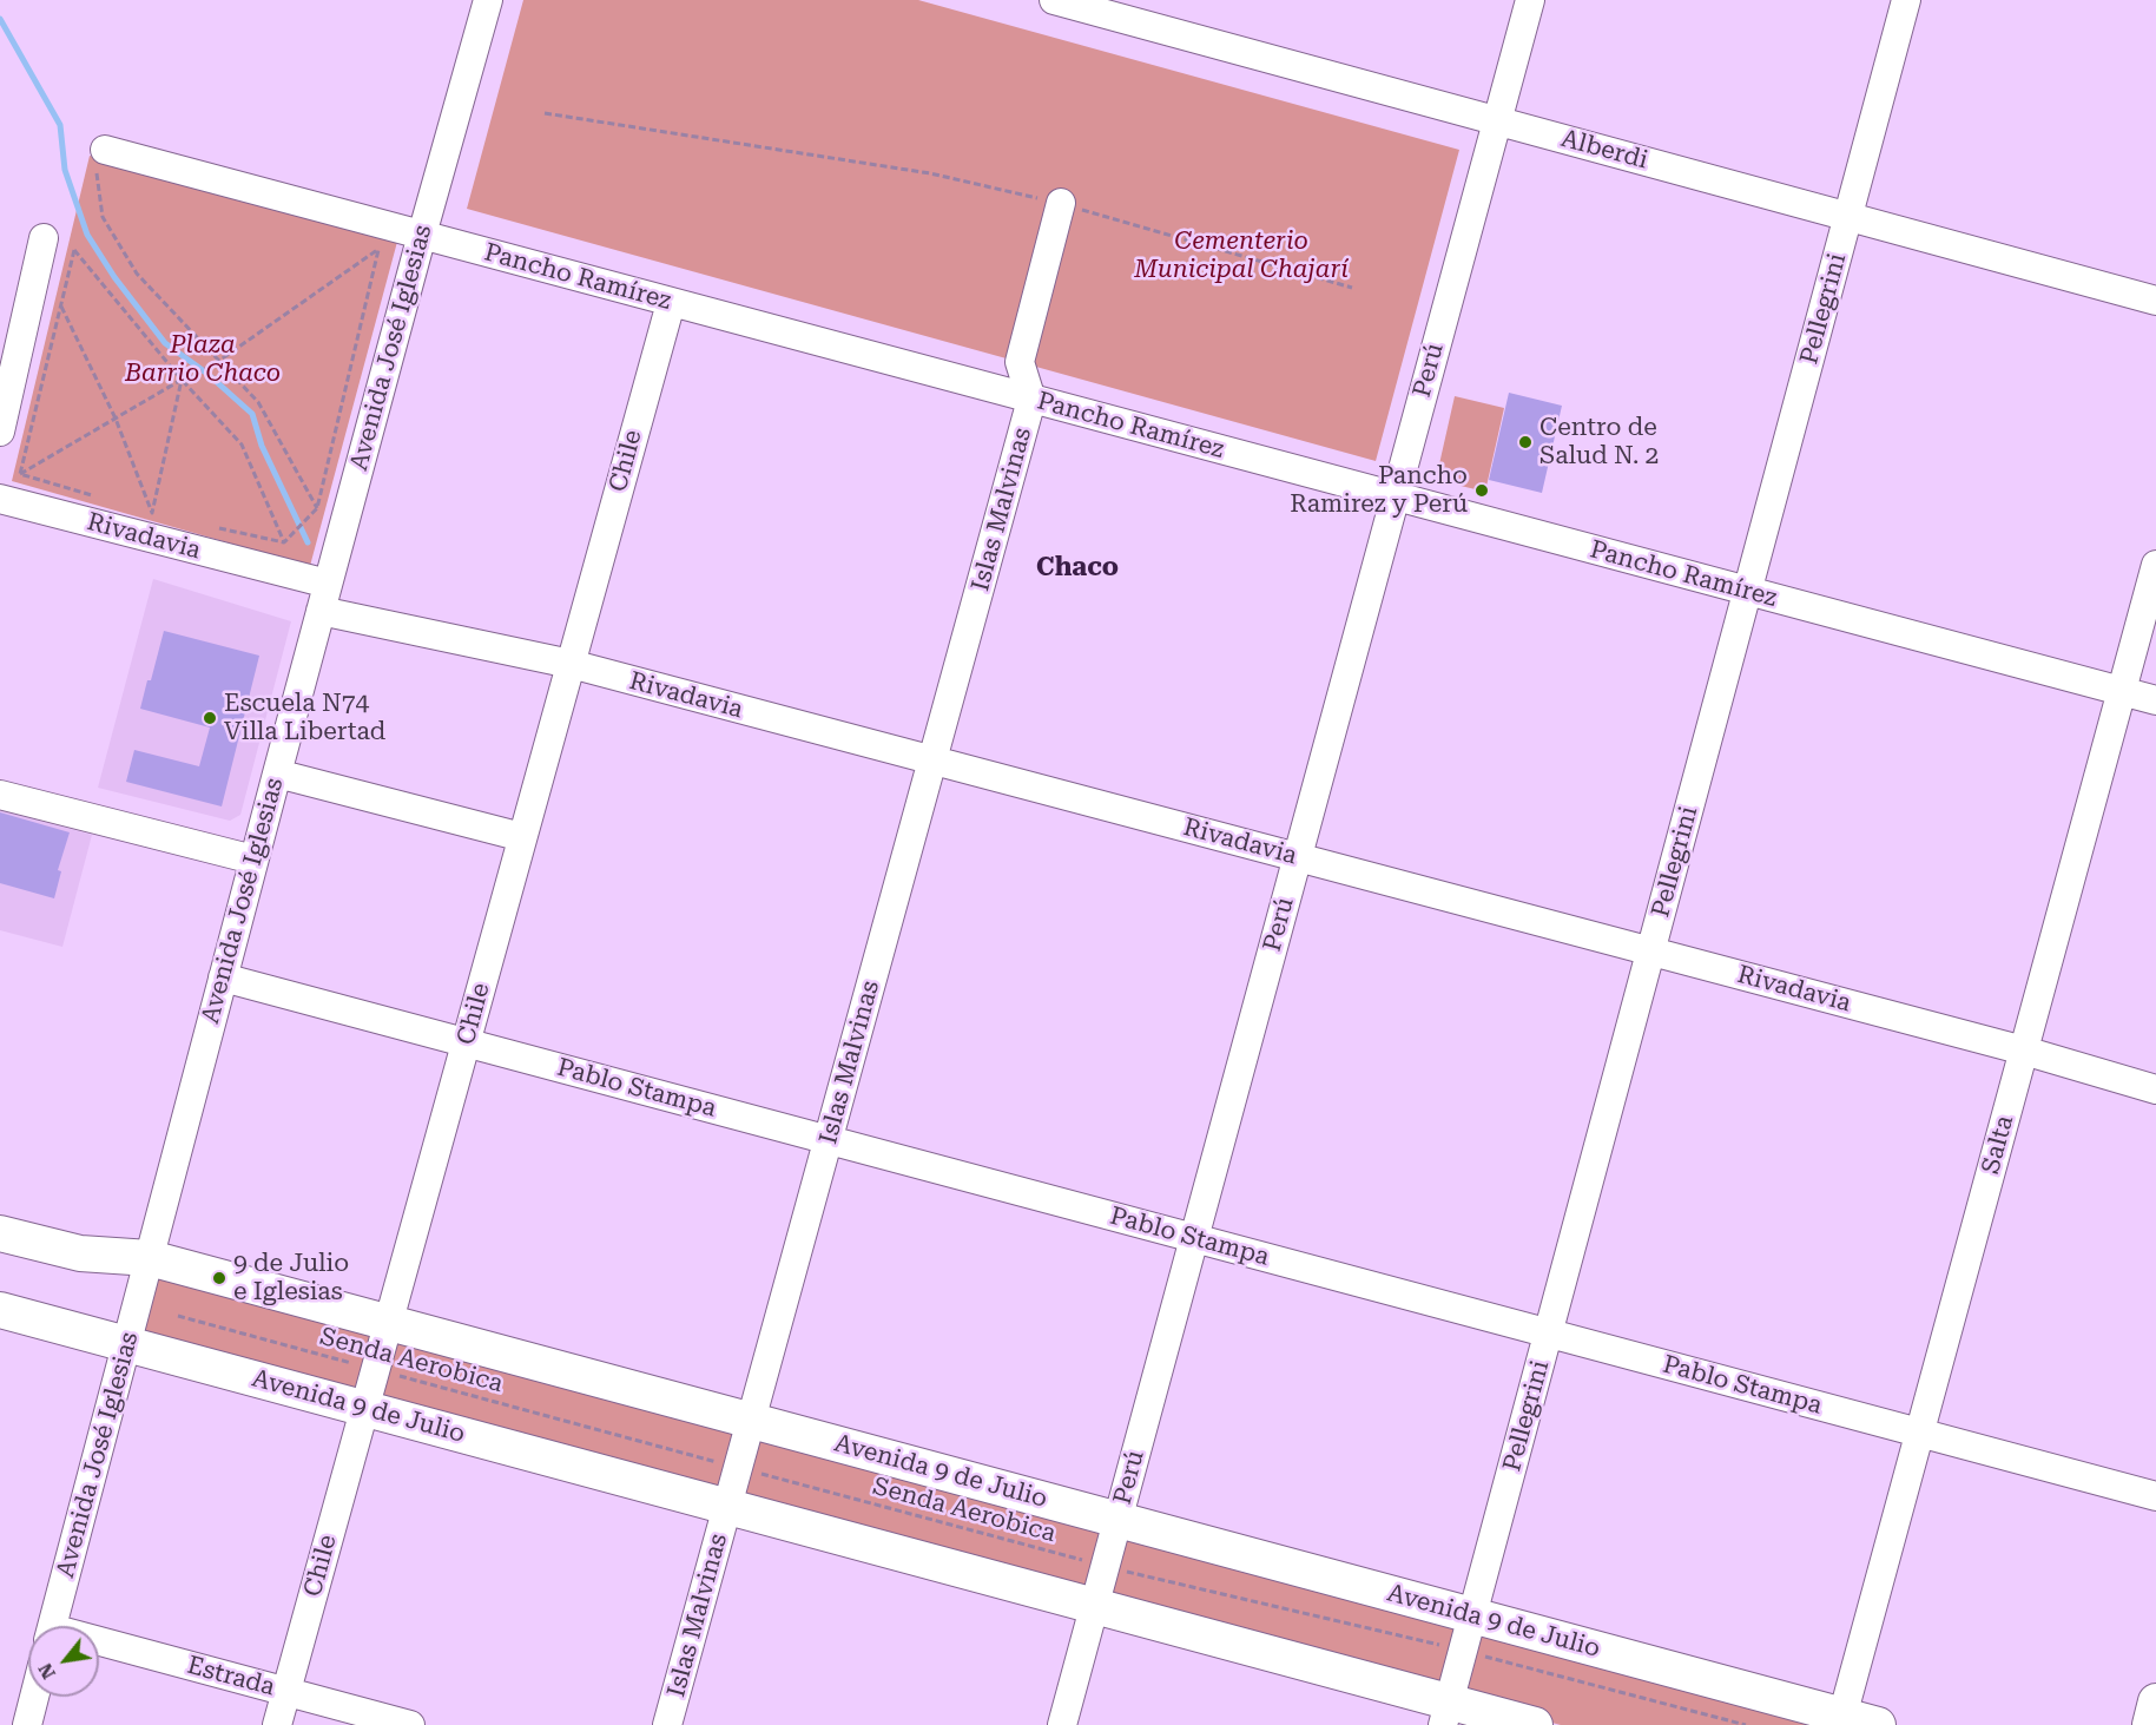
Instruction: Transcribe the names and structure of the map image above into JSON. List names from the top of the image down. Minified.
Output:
{"streets":{"main road":["Avenida 9 de Julio"],"street":["Alberdi","Pancho Ramírez","Pellegrini","Avenida José Iglesias","Perú","Chile","Islas Malvinas","Rivadavia","Pablo Stampa","Salta","Estrada"],"path":["Senda Aerobica"]},"crossings":[["Alberdi","Pellegrini"],["Alberdi","Perú"],["Pancho Ramírez","Pellegrini"],["Pancho Ramírez","Avenida José Iglesias"],["Pancho Ramírez","Perú"],["Pancho Ramírez","Chile"],["Pancho Ramírez","Islas Malvinas"],["Pancho Ramírez","Salta"],["Pellegrini","Rivadavia"],["Pellegrini","Pablo Stampa"],["Pellegrini","Senda Aerobica"],["Pellegrini","Avenida 9 de Julio"],["Avenida José Iglesias","Rivadavia"],["Avenida José Iglesias","Pablo Stampa"],["Avenida José Iglesias","Avenida 9 de Julio"],["Perú","Rivadavia"],["Perú","Pablo Stampa"],["Perú","Senda Aerobica"],["Perú","Avenida 9 de Julio"],["Chile","Rivadavia"],["Chile","Pablo Stampa"],["Chile","Senda Aerobica"],["Chile","Avenida 9 de Julio"],["Chile","Estrada"],["Islas Malvinas","Rivadavia"],["Islas Malvinas","Pablo Stampa"],["Islas Malvinas","Senda Aerobica"],["Islas Malvinas","Avenida 9 de Julio"],["Rivadavia","Salta"],["Pablo Stampa","Salta"],["Salta","Avenida 9 de Julio"]],"districts":["Chaco"],"parks":["Cementerio Municipal Chajarí","Plaza Barrio Chaco"],"places":["Centro de Salud N. 2","Pancho Ramirez y Perú","Escuela N74 Villa Libertad","9 de Julio e Iglesias"],"north":"bottom left"}
